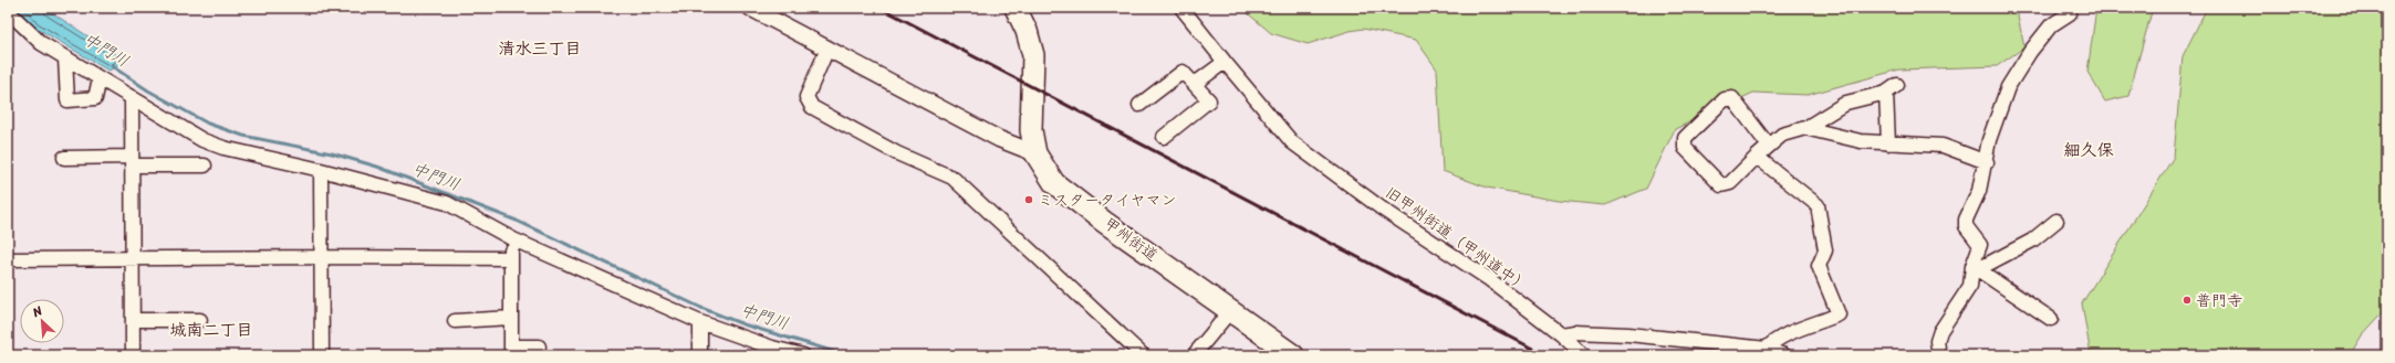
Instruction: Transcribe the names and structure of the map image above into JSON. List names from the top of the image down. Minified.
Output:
{"streets":{"highway":["甲州街道"],"street":["旧甲州街道（甲州道中）"]},"districts":["清水三丁目","細久保","城南二丁目"],"water":["中門川"],"places":["ミスタータイヤマン","普門寺"],"north":"top left"}
